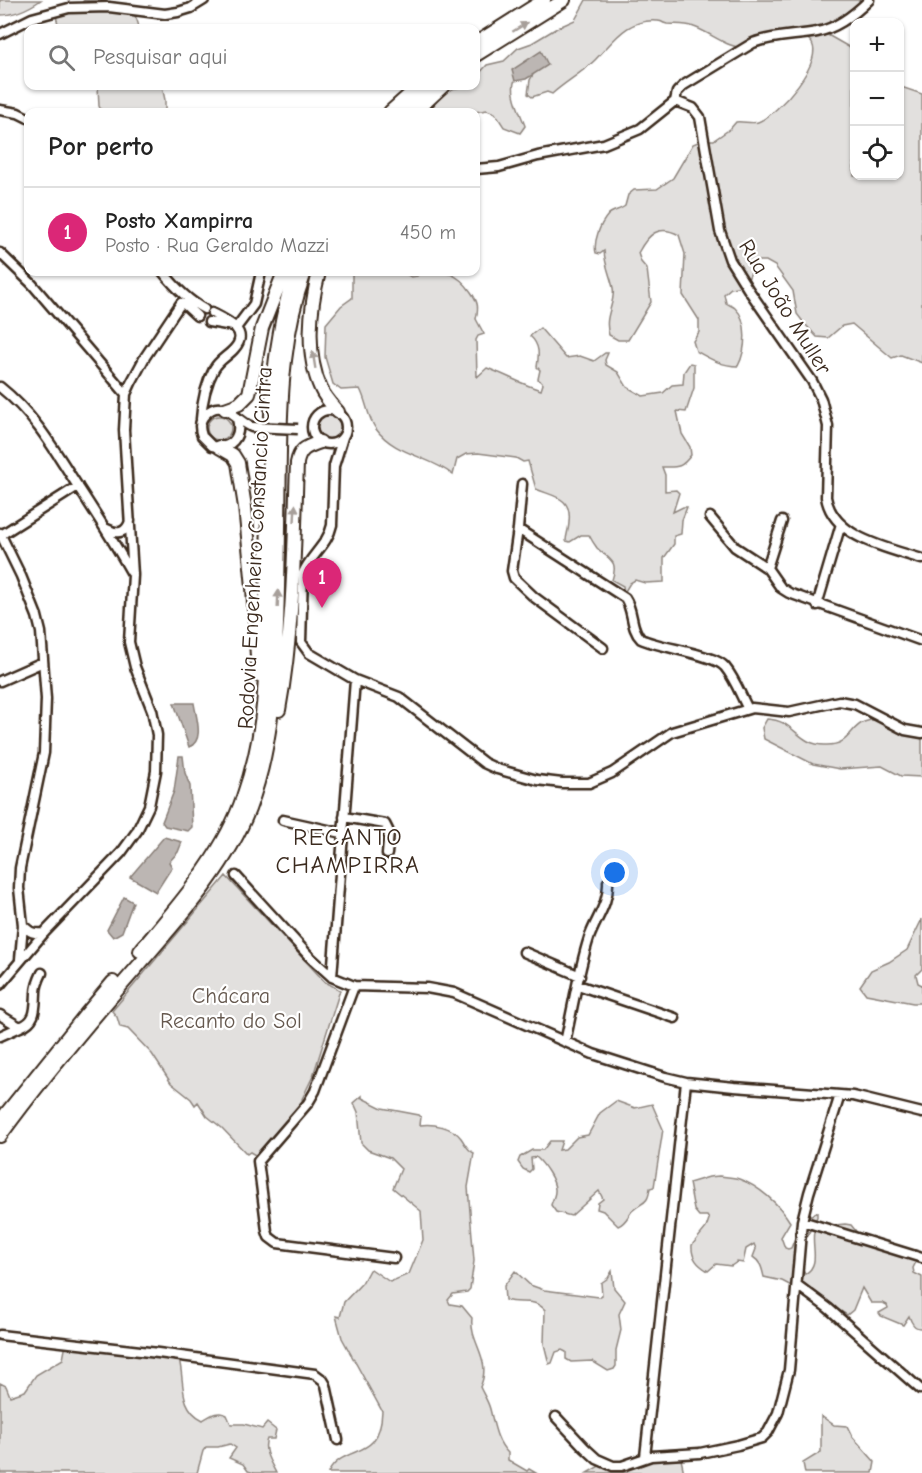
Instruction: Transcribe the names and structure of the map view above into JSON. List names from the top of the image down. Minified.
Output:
{"streets":{"highway":["Rodovia Engenheiro Constancio Cintra"],"street":["Rua João Muller"]},"districts":["RECANTO CHAMPIRRA"],"parks":["Chácara Recanto do Sol"],"page":{"map_buttons":["+","−"],"search":"Pesquisar aqui","heading":"Por perto","list":[{"mark":"1","name":"Posto Xampirra","note":"Posto · Rua Geraldo Mazzi","value":"450 m"}],"pins":"1"}}
